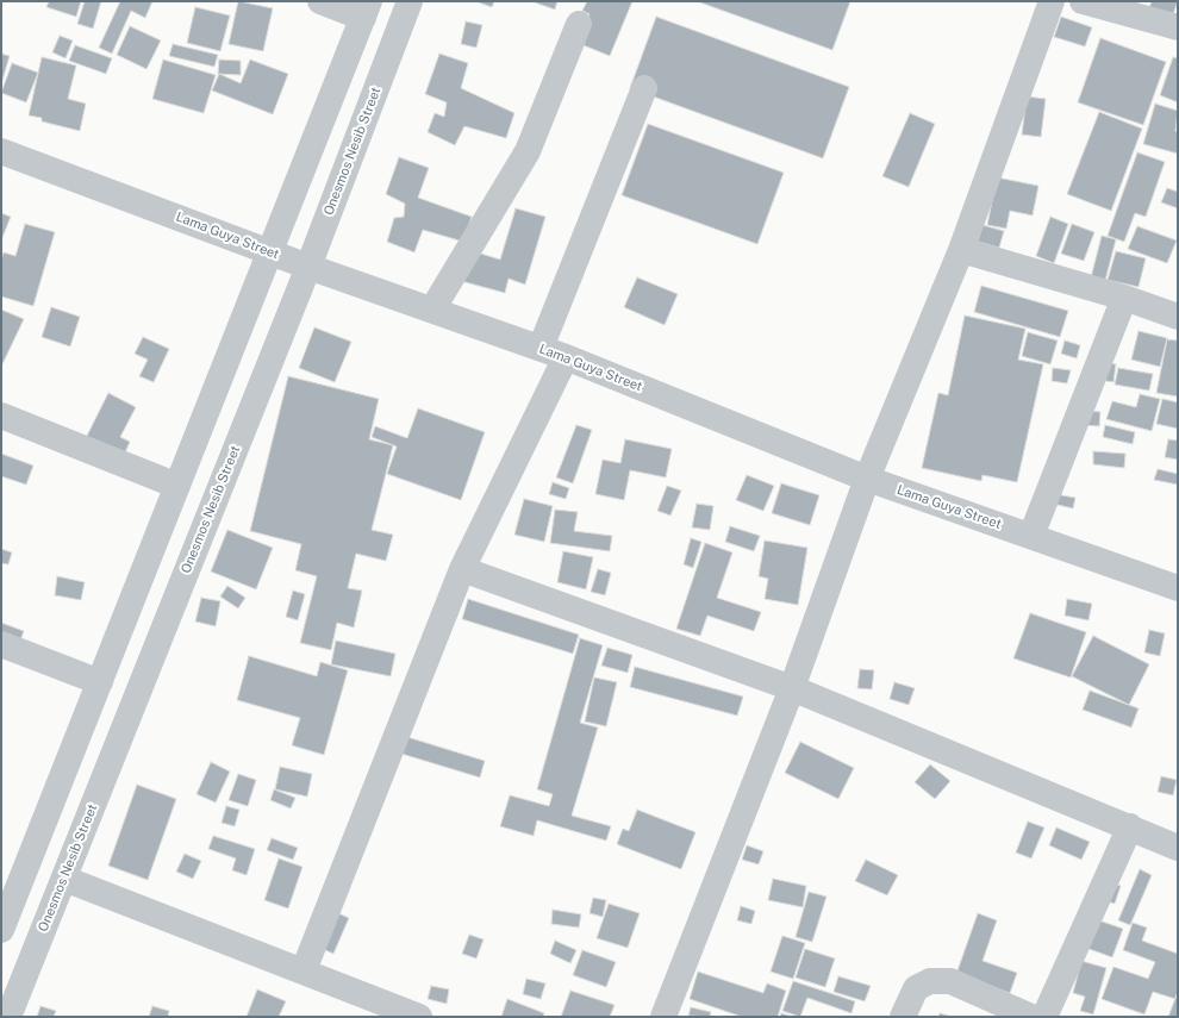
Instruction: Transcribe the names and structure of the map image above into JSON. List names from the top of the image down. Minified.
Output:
{"streets":{"street":["Onesmos Nesib Street","Lama Guya Street"]},"crossings":[["Onesmos Nesib Street","Lama Guya Street"]]}
